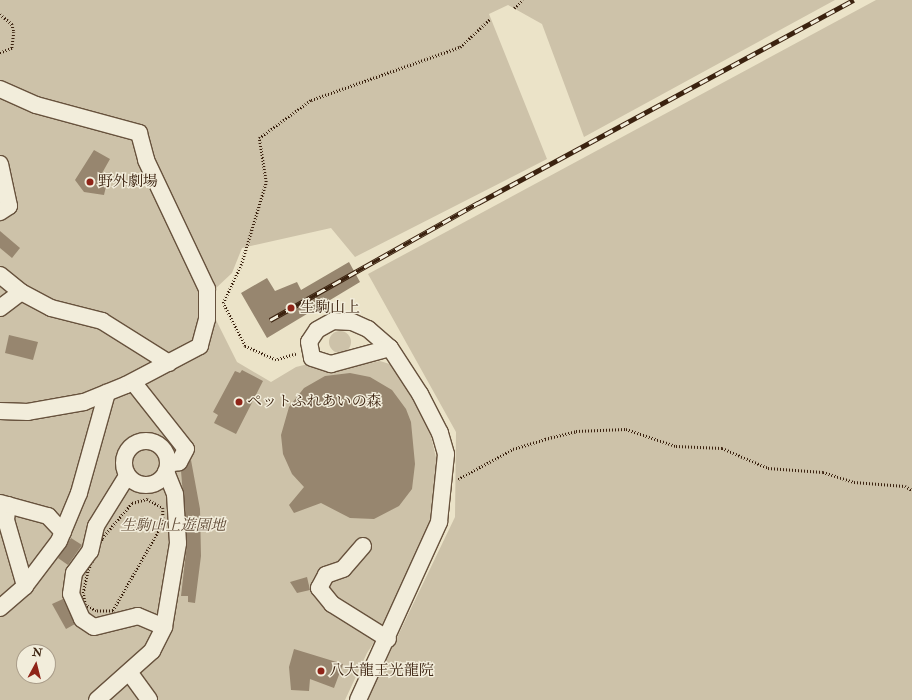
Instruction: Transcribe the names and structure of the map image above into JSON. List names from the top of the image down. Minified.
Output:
{"parks":["生駒山上遊園地"],"places":["野外劇場","生駒山上","ペットふれあいの森","八大龍王光龍院"],"north":"top"}
